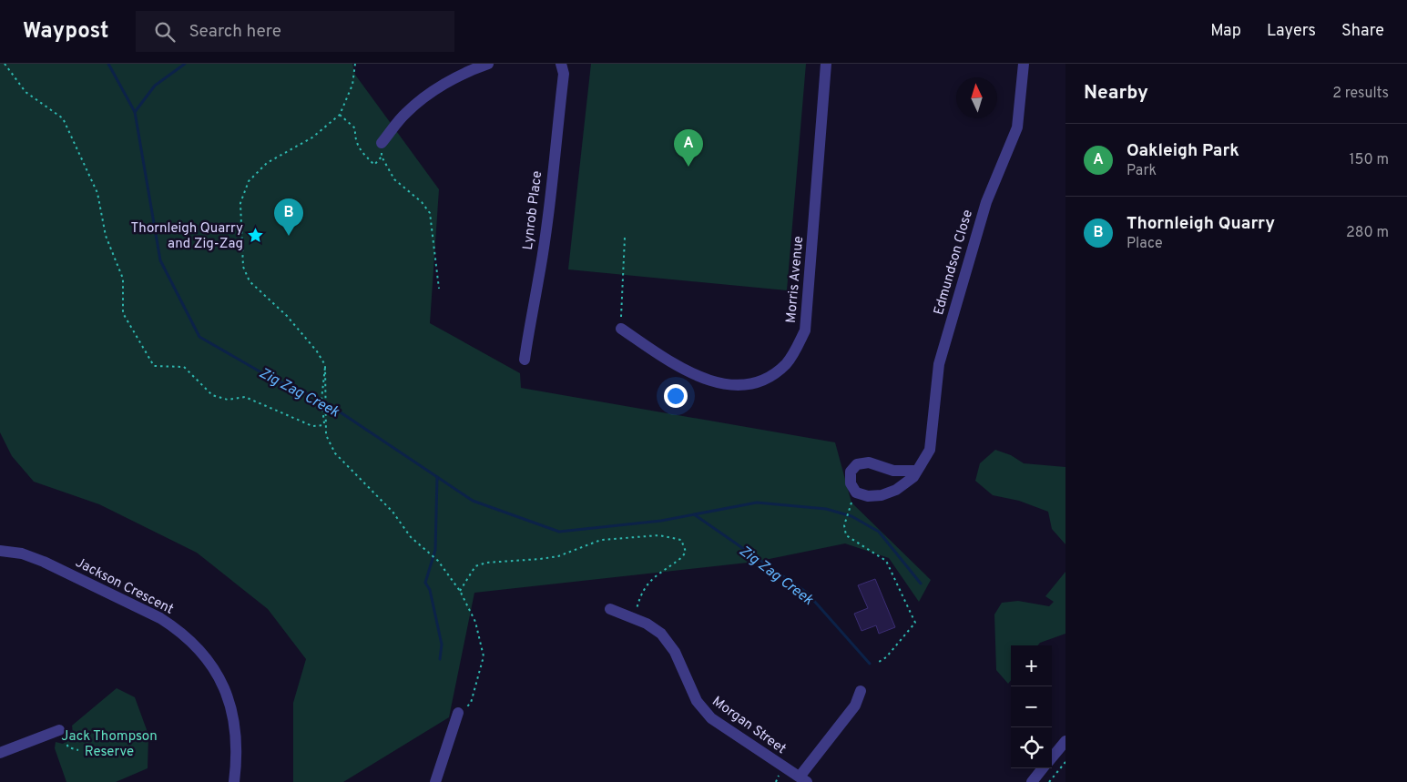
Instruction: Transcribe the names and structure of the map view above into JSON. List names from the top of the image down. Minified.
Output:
{"streets":{"street":["Lynrob Place","Edmundson Close","Morris Avenue","Jackson Crescent","Morgan Street"]},"water":["Zig Zag Creek"],"parks":["Jack Thompson Reserve"],"places":{"place":["Thornleigh Quarry and Zig-Zag"]},"north":"top","page":{"header":"Waypost","search":"Search here","nav":["Map","Layers","Share"],"heading":["Nearby","2 results"],"list":[{"mark":"A","name":"Oakleigh Park","note":"Park","value":"150 m"},{"mark":"B","name":"Thornleigh Quarry","note":"Place","value":"280 m"}],"pins":["A","B"],"map_buttons":["+","−"]}}
